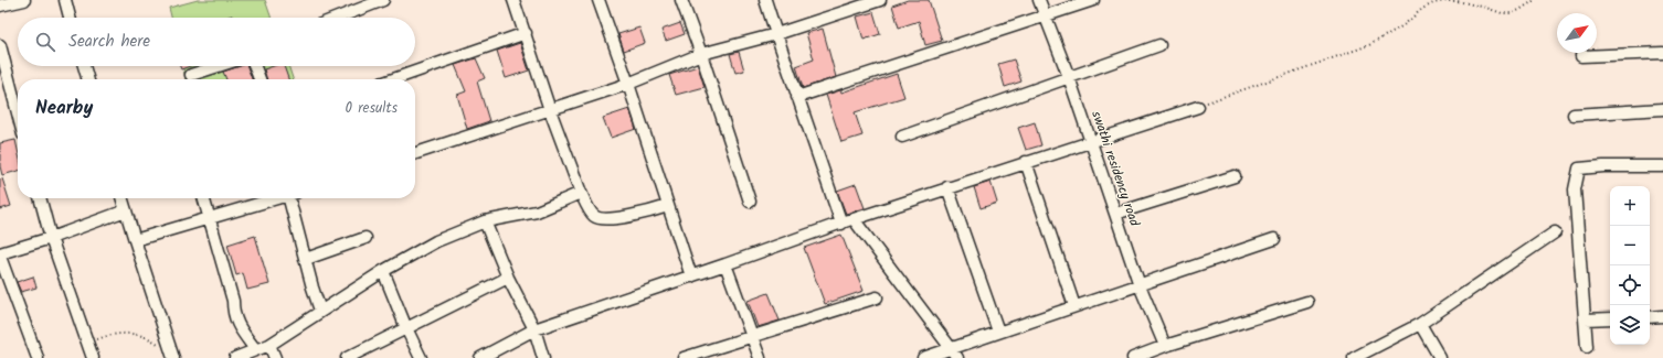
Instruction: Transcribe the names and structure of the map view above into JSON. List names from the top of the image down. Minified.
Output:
{"streets":{"street":["swathi residency road"]},"north":"top right","page":{"search":"Search here","heading":["Nearby","0 results"],"map_buttons":["+","−"]}}
